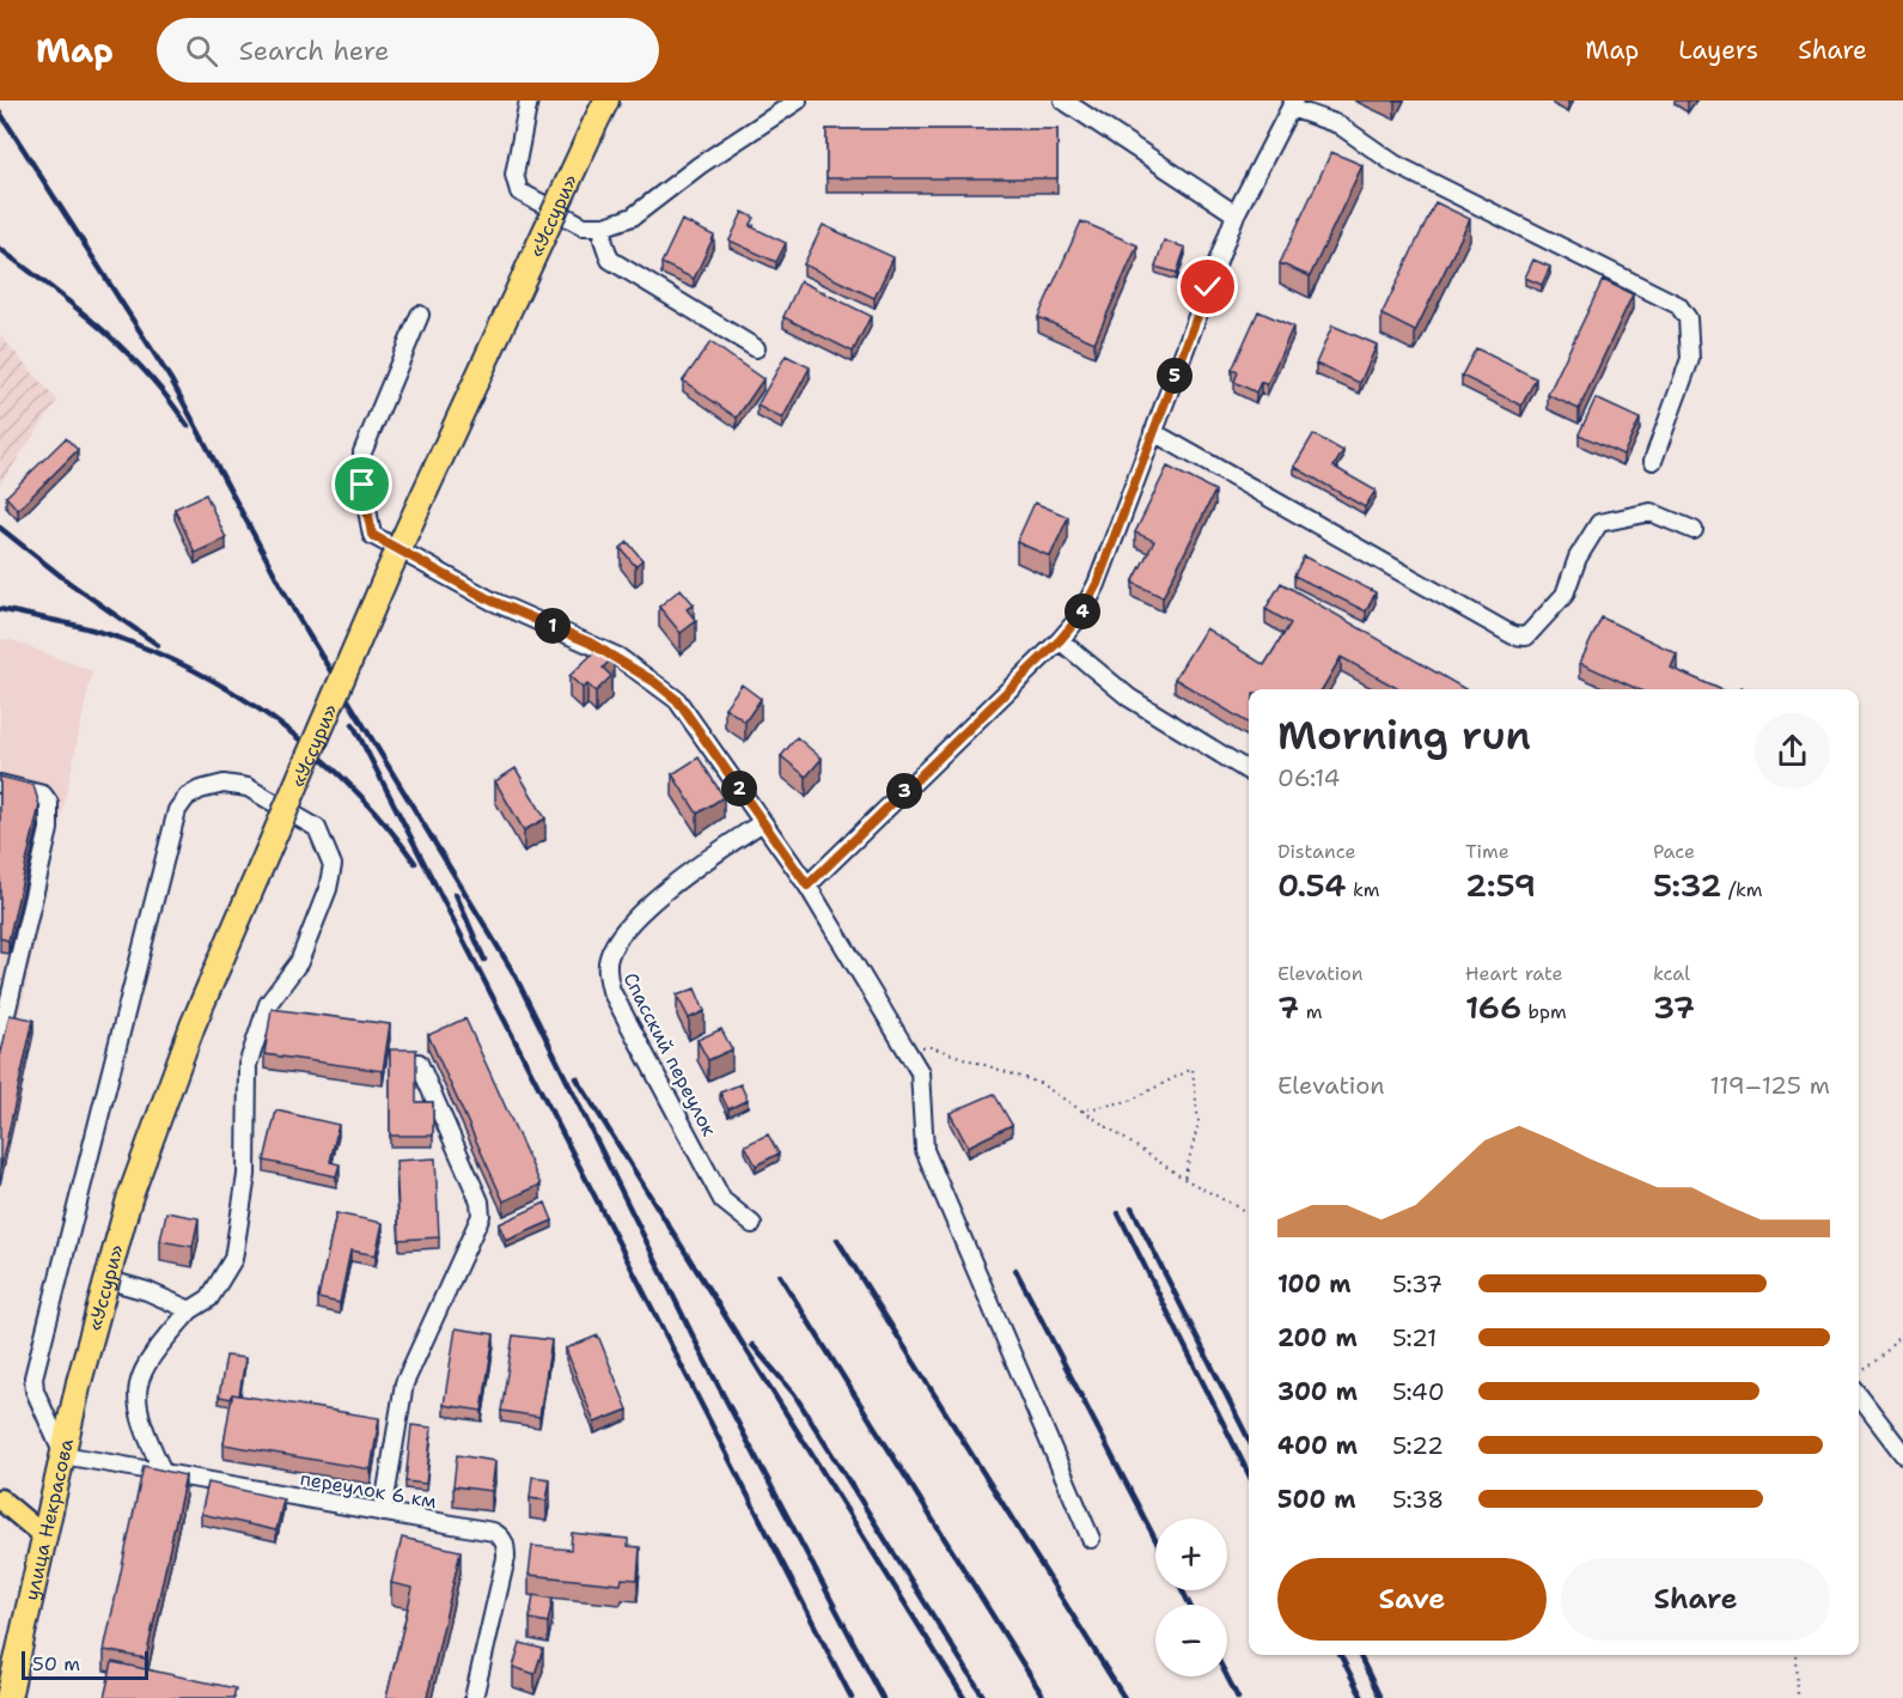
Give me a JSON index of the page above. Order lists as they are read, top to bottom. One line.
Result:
{"streets":{"highway":["«Уссури»","улица Некрасова"],"street":["Спасский переулок","переулок 6 км"]},"crossings":[["«Уссури»","улица Некрасова"],["переулок 6 км","улица Некрасова"]],"scale_bar":"50 m","page":{"header":"Map","search":"Search here","nav":["Map","Layers","Share"],"pins":["5","4","1","2","3"],"heading":["Morning run","06:14"],"stats":[["Distance","0.54 km"],["Time","2:59"],["Pace","5:32 /km"],["Elevation","7 m"],["Heart rate","166 bpm"],["kcal","37"]],"chart":["Elevation","119–125 m"],"list":[{"name":"100 m","note":"5:37"},{"name":"200 m","note":"5:21"},{"name":"300 m","note":"5:40"},{"name":"400 m","note":"5:22"},{"name":"500 m","note":"5:38"}],"map_buttons":["+","−"],"buttons":["Save","Share"],"scale":"50 m"}}
